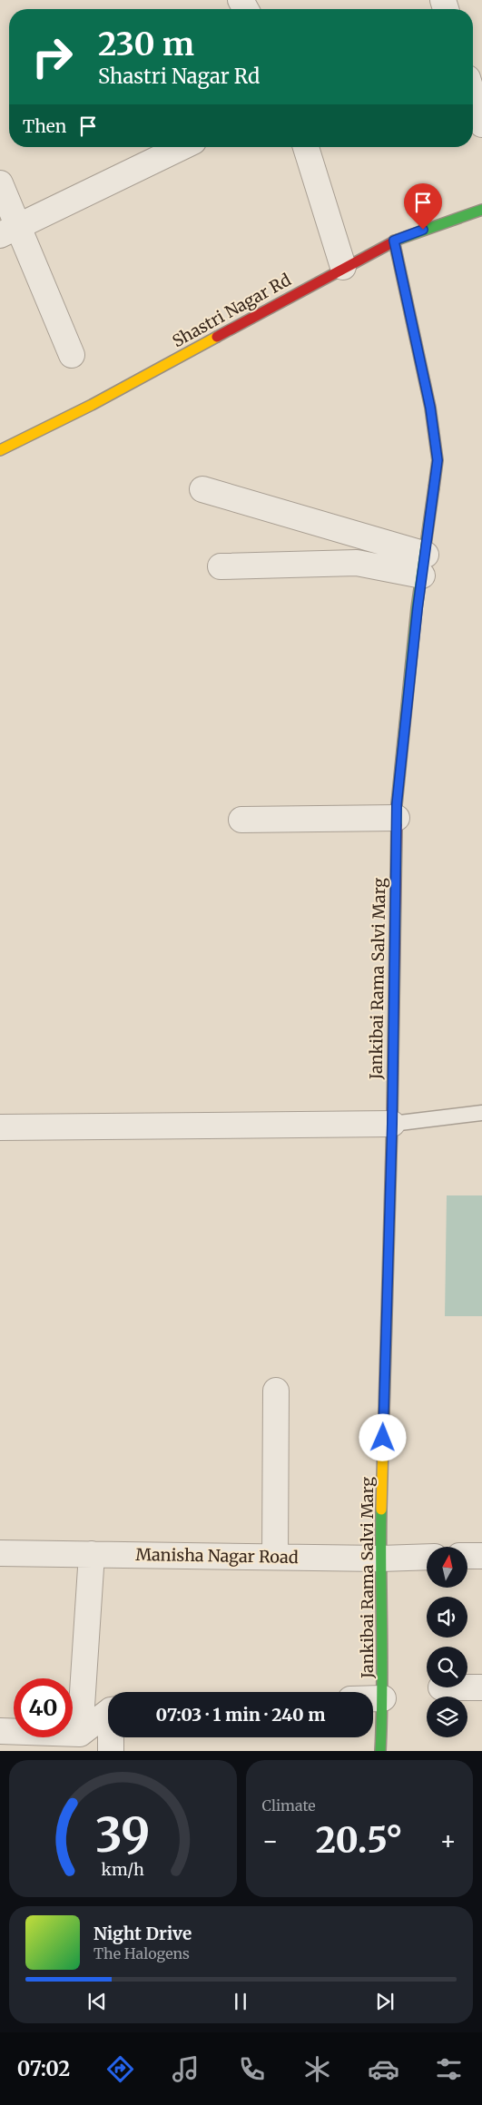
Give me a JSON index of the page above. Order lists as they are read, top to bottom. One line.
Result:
{"streets":{"street":["Shastri Nagar Rd","Jankibai Rama Salvi Marg","Manisha Nagar Road"]},"crossings":[["Shastri Nagar Rd","Jankibai Rama Salvi Marg"],["Jankibai Rama Salvi Marg","Manisha Nagar Road"]],"north":"top","page":{"turn":["230 m","Shastri Nagar Rd"],"then":"Then","limit":"40","trip":"07:03 · 1 min · 240 m","tile":"Climate","heat":["−","20.5°","+"],"song":["Night Drive","The Halogens"],"tabs":"07:02","gauge":["39","km/h"]}}
